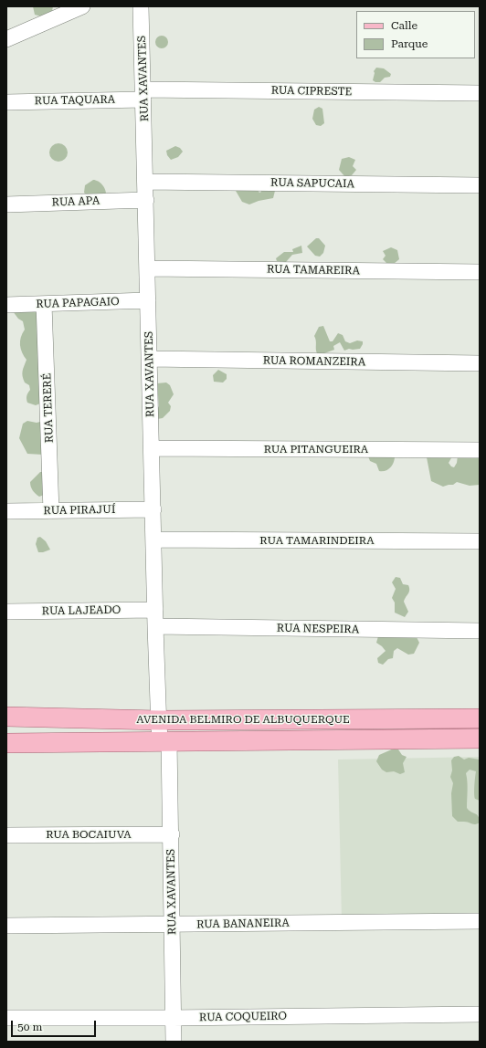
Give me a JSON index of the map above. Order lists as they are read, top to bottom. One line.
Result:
{"streets":{"main road":["AVENIDA BELMIRO DE ALBUQUERQUE"],"street":["RUA XAVANTES","RUA CIPRESTE","RUA TAQUARA","RUA SAPUCAIA","RUA APA","RUA TAMAREIRA","RUA PAPAGAIO","RUA ROMANZEIRA","RUA TERERÉ","RUA PITANGUEIRA","RUA PIRAJUÍ","RUA TAMARINDEIRA","RUA LAJEADO","RUA NESPEIRA","RUA BOCAIUVA","RUA BANANEIRA","RUA COQUEIRO"]},"crossings":[["RUA XAVANTES","RUA CIPRESTE"],["RUA XAVANTES","RUA TAQUARA"],["RUA XAVANTES","RUA SAPUCAIA"],["RUA XAVANTES","RUA APA"],["RUA XAVANTES","RUA TAMAREIRA"],["RUA XAVANTES","RUA PAPAGAIO"],["RUA XAVANTES","RUA ROMANZEIRA"],["RUA XAVANTES","RUA PITANGUEIRA"],["RUA XAVANTES","RUA PIRAJUÍ"],["RUA XAVANTES","RUA TAMARINDEIRA"],["RUA XAVANTES","RUA LAJEADO"],["RUA XAVANTES","RUA NESPEIRA"],["RUA XAVANTES","AVENIDA BELMIRO DE ALBUQUERQUE"],["RUA XAVANTES","RUA BOCAIUVA"],["RUA XAVANTES","RUA BANANEIRA"],["RUA XAVANTES","RUA COQUEIRO"],["RUA CIPRESTE","RUA TAQUARA"],["RUA PAPAGAIO","RUA TERERÉ"],["RUA TERERÉ","RUA PIRAJUÍ"]],"legend":["Calle","Parque"],"scale_bar":"50 m"}
